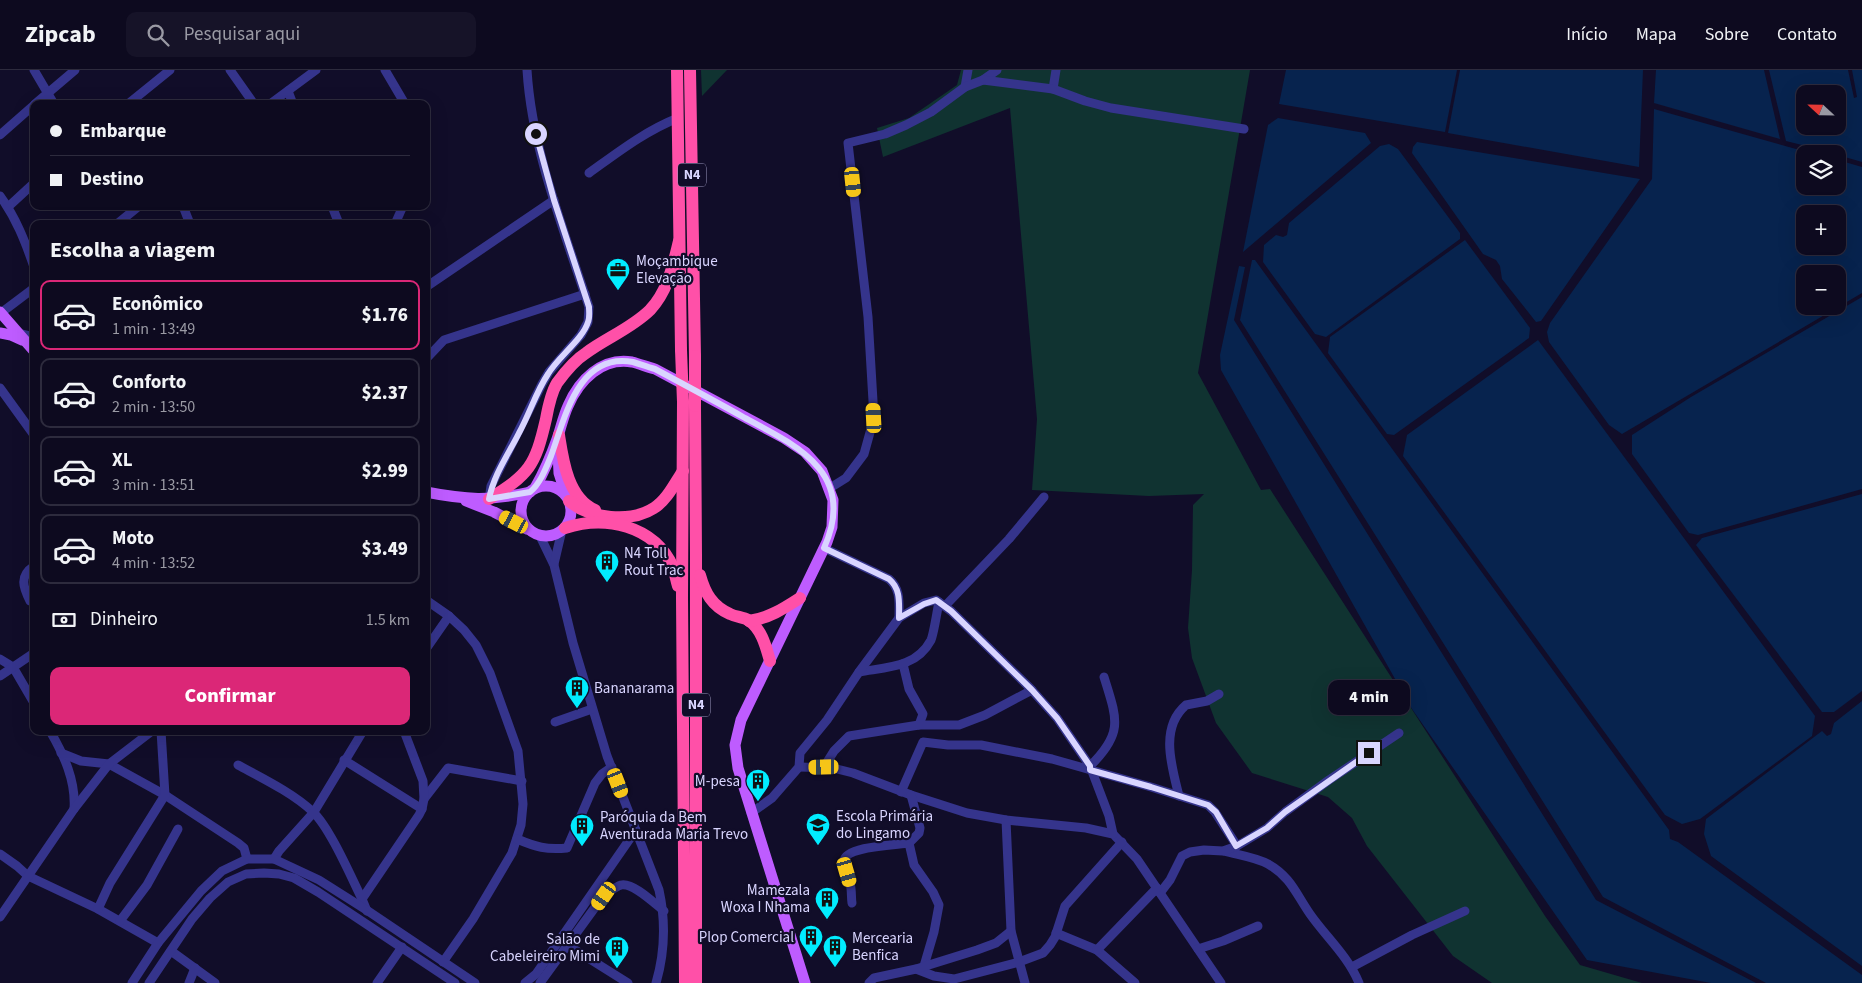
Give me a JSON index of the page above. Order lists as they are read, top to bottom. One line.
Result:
{"streets":{"highway":["N4"]},"places":{"office":["Moçambique Elevação"],"building":["N4 Toll Rout Trac","Bananarama","M-pesa","Paróquia da Bem Aventurada Maria Trevo","Mamezala Woxa I Nhama","Plop Comercial","Mercearia Benfica","Salão de Cabeleireiro Mimi"],"school or university":["Escola Primária do Lingamo"]},"north":"left","page":{"header":"Zipcab","search":"Pesquisar aqui","nav":["Início","Mapa","Sobre","Contato"],"map_buttons":["+","−"],"banner":["Embarque","Destino"],"heading":"Escolha a viagem","list":[{"name":"Econômico","note":"1 min · 13:49","value":"$1.76"},{"name":"Conforto","note":"2 min · 13:50","value":"$2.37"},{"name":"XL","note":"3 min · 13:51","value":"$2.99"},{"name":"Moto","note":"4 min · 13:52","value":"$3.49"}],"pay":["Dinheiro","1.5 km"],"buttons":"Confirmar","bubble":"4 min"}}
